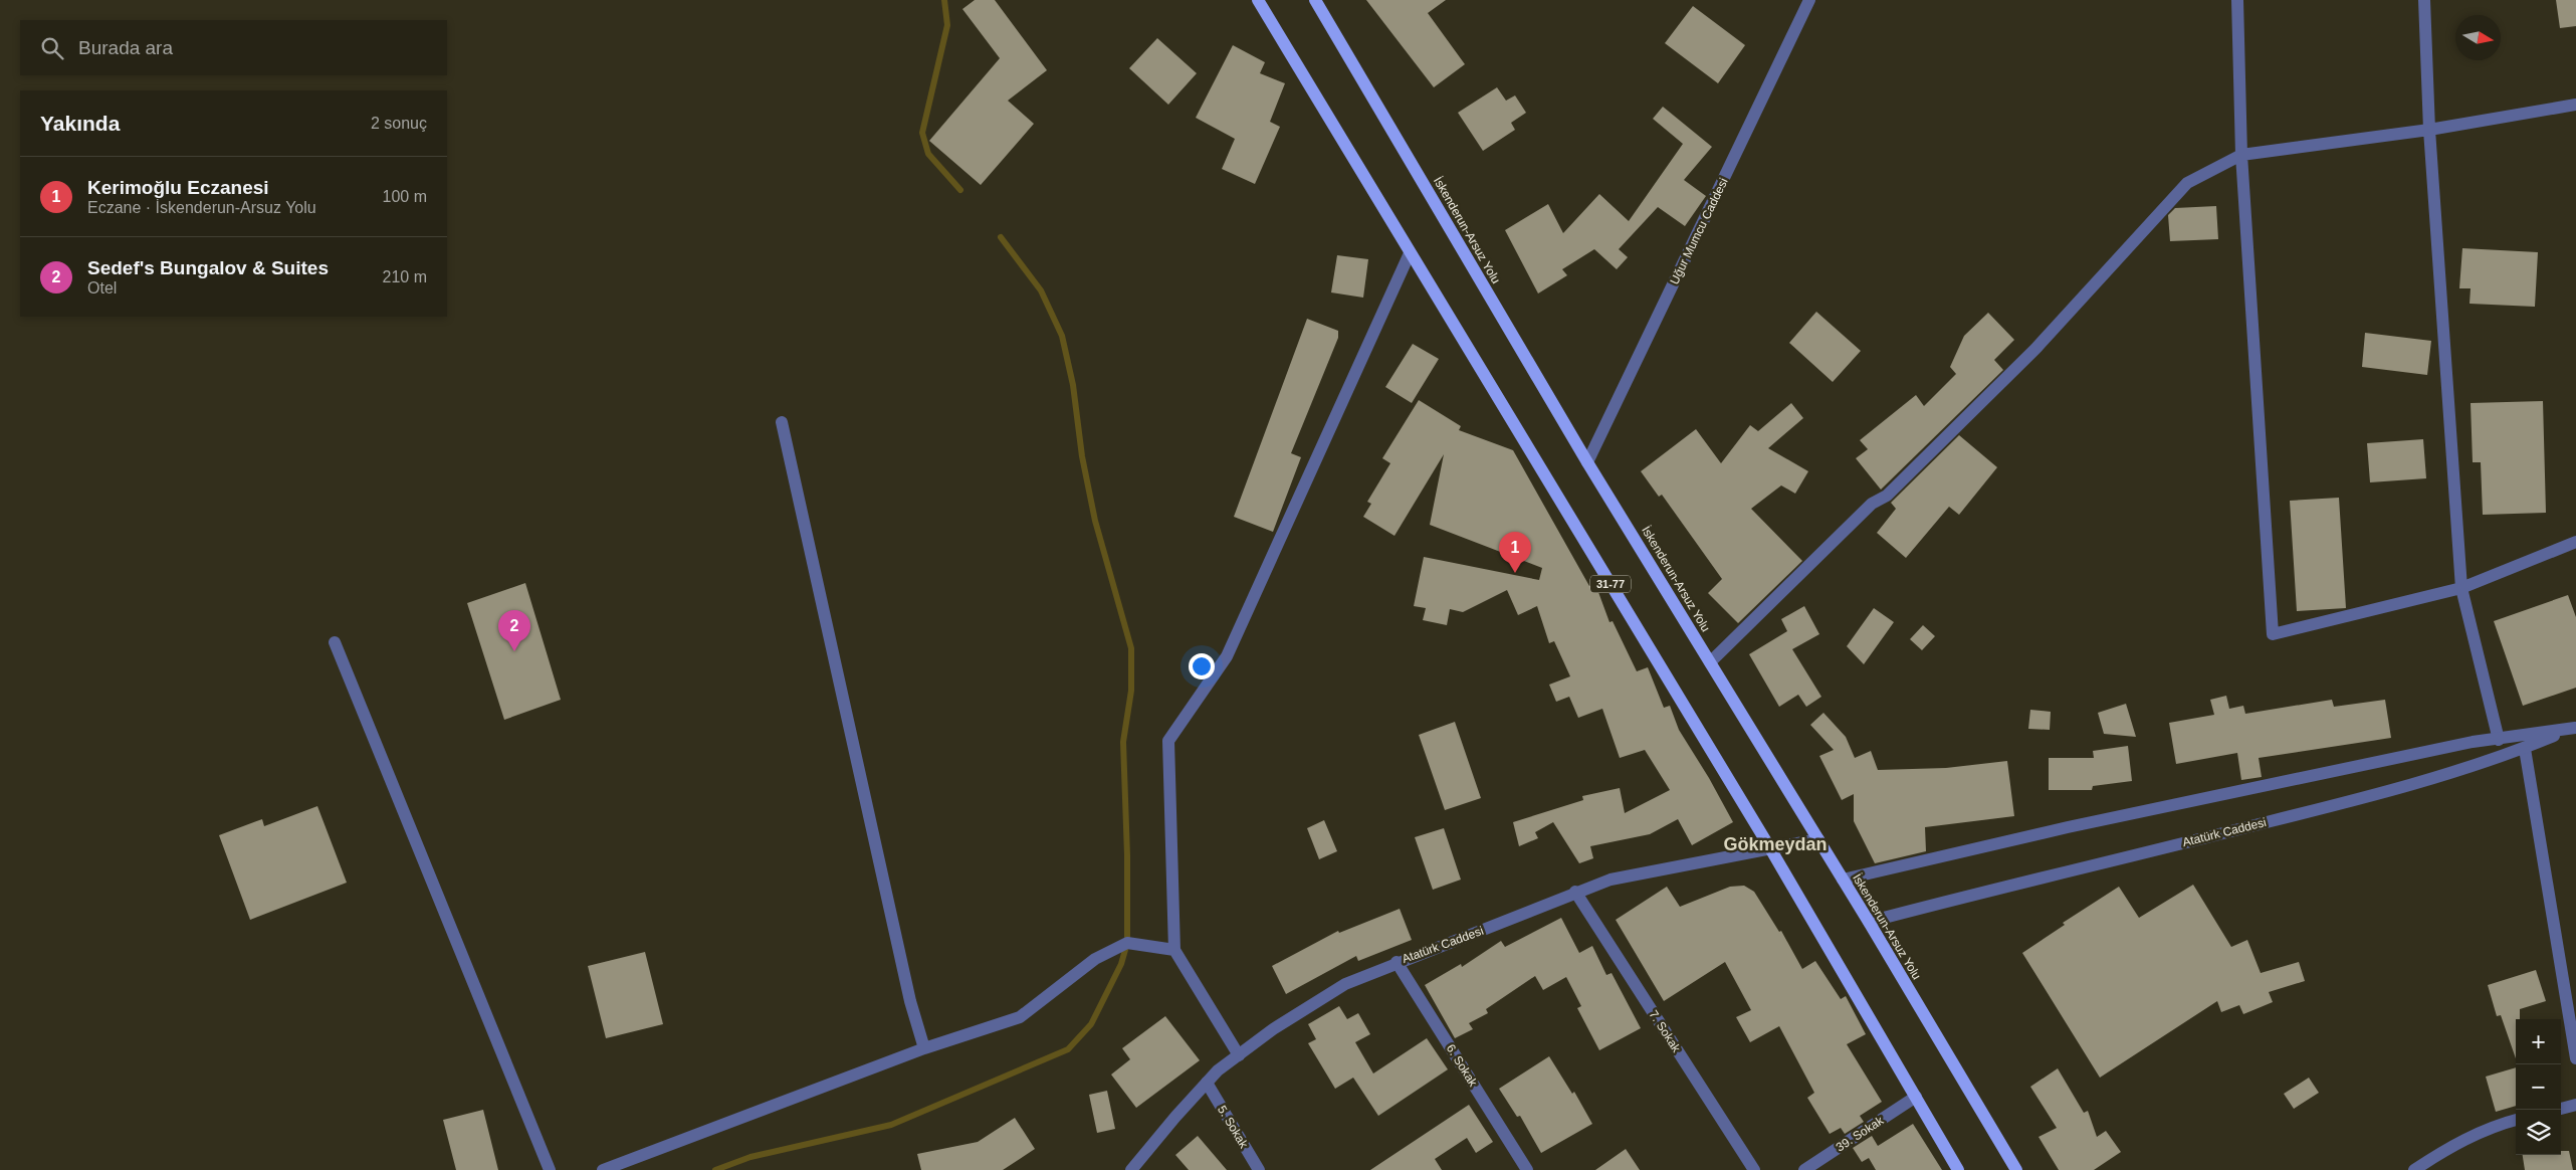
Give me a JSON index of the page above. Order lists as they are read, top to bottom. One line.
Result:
{"streets":{"main road":["İskenderun-Arsuz Yolu","31-77"],"street":["Uğur Mumcu Caddesi","Atatürk Caddesi","7. Sokak","6. Sokak","5. Sokak","39. Sokak"]},"crossings":[["İskenderun-Arsuz Yolu","Uğur Mumcu Caddesi"],["İskenderun-Arsuz Yolu","Atatürk Caddesi"],["31-77","Atatürk Caddesi"],["31-77","39. Sokak"],["Atatürk Caddesi","7. Sokak"],["Atatürk Caddesi","6. Sokak"],["Atatürk Caddesi","5. Sokak"]],"districts":["Gökmeydan"],"north":"right","page":{"search":"Burada ara","heading":["Yakında","2 sonuç"],"list":[{"mark":"1","name":"Kerimoğlu Eczanesi","note":"Eczane · İskenderun-Arsuz Yolu","value":"100 m"},{"mark":"2","name":"Sedef's Bungalov & Suites","note":"Otel","value":"210 m"}],"pins":["1","2"],"map_buttons":["+","−"]}}
